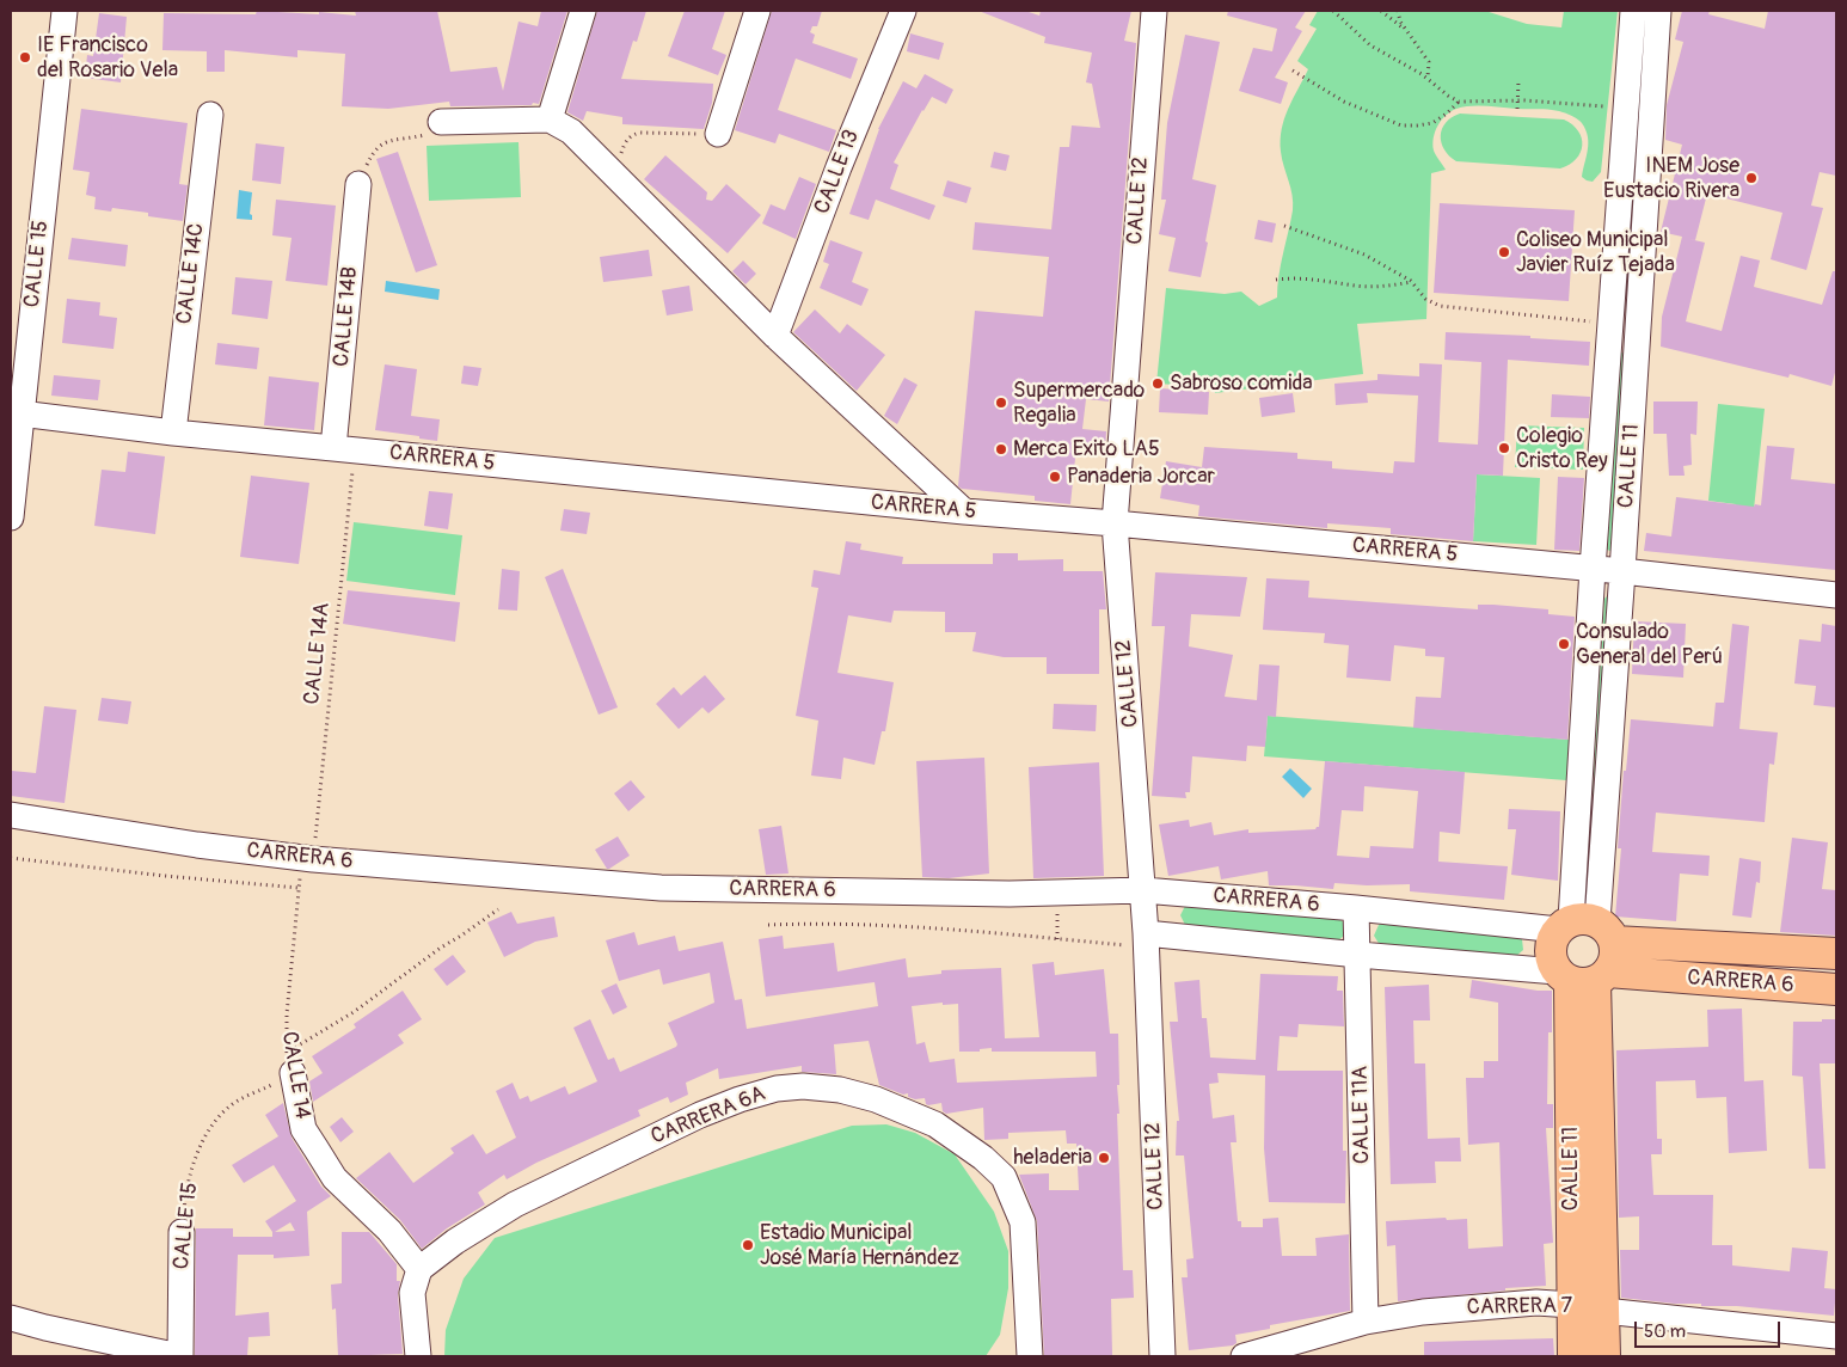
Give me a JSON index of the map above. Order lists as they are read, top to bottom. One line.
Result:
{"streets":{"main road":["CALLE 11","CARRERA 6"],"street":["CALLE 13","CALLE 12","CALLE 15","CALLE 14C","CALLE 14B","CARRERA 5","CALLE 14","CALLE 11A","CARRERA 6A","CARRERA 7"],"path":["CALLE 14A"]},"crossings":[["CALLE 12","CARRERA 5"],["CALLE 12","CARRERA 6"],["CALLE 15","CARRERA 5"],["CALLE 15","CALLE 14"],["CALLE 14C","CARRERA 5"],["CALLE 14B","CARRERA 5"],["CALLE 14B","CALLE 14A"],["CARRERA 5","CALLE 11"],["CARRERA 5","CALLE 14A"],["CALLE 11","CARRERA 6"],["CALLE 11","CARRERA 7"],["CALLE 14A","CARRERA 6"],["CALLE 14A","CALLE 14"],["CARRERA 6","CALLE 14"],["CARRERA 6","CALLE 11A"],["CALLE 14","CARRERA 6A"],["CALLE 11A","CARRERA 7"]],"places":["IE Francisco del Rosario Vela","INEM Jose Eustacio Rivera","Coliseo Municipal Javier Ruíz Tejada","Sabroso comida","Supermercado Regalia","Colegio Cristo Rey","Merca Exito LA5","Panaderia Jorcar","Consulado General del Perú","heladeria","Estadio Municipal José María Hernández"],"scale_bar":"50 m"}
